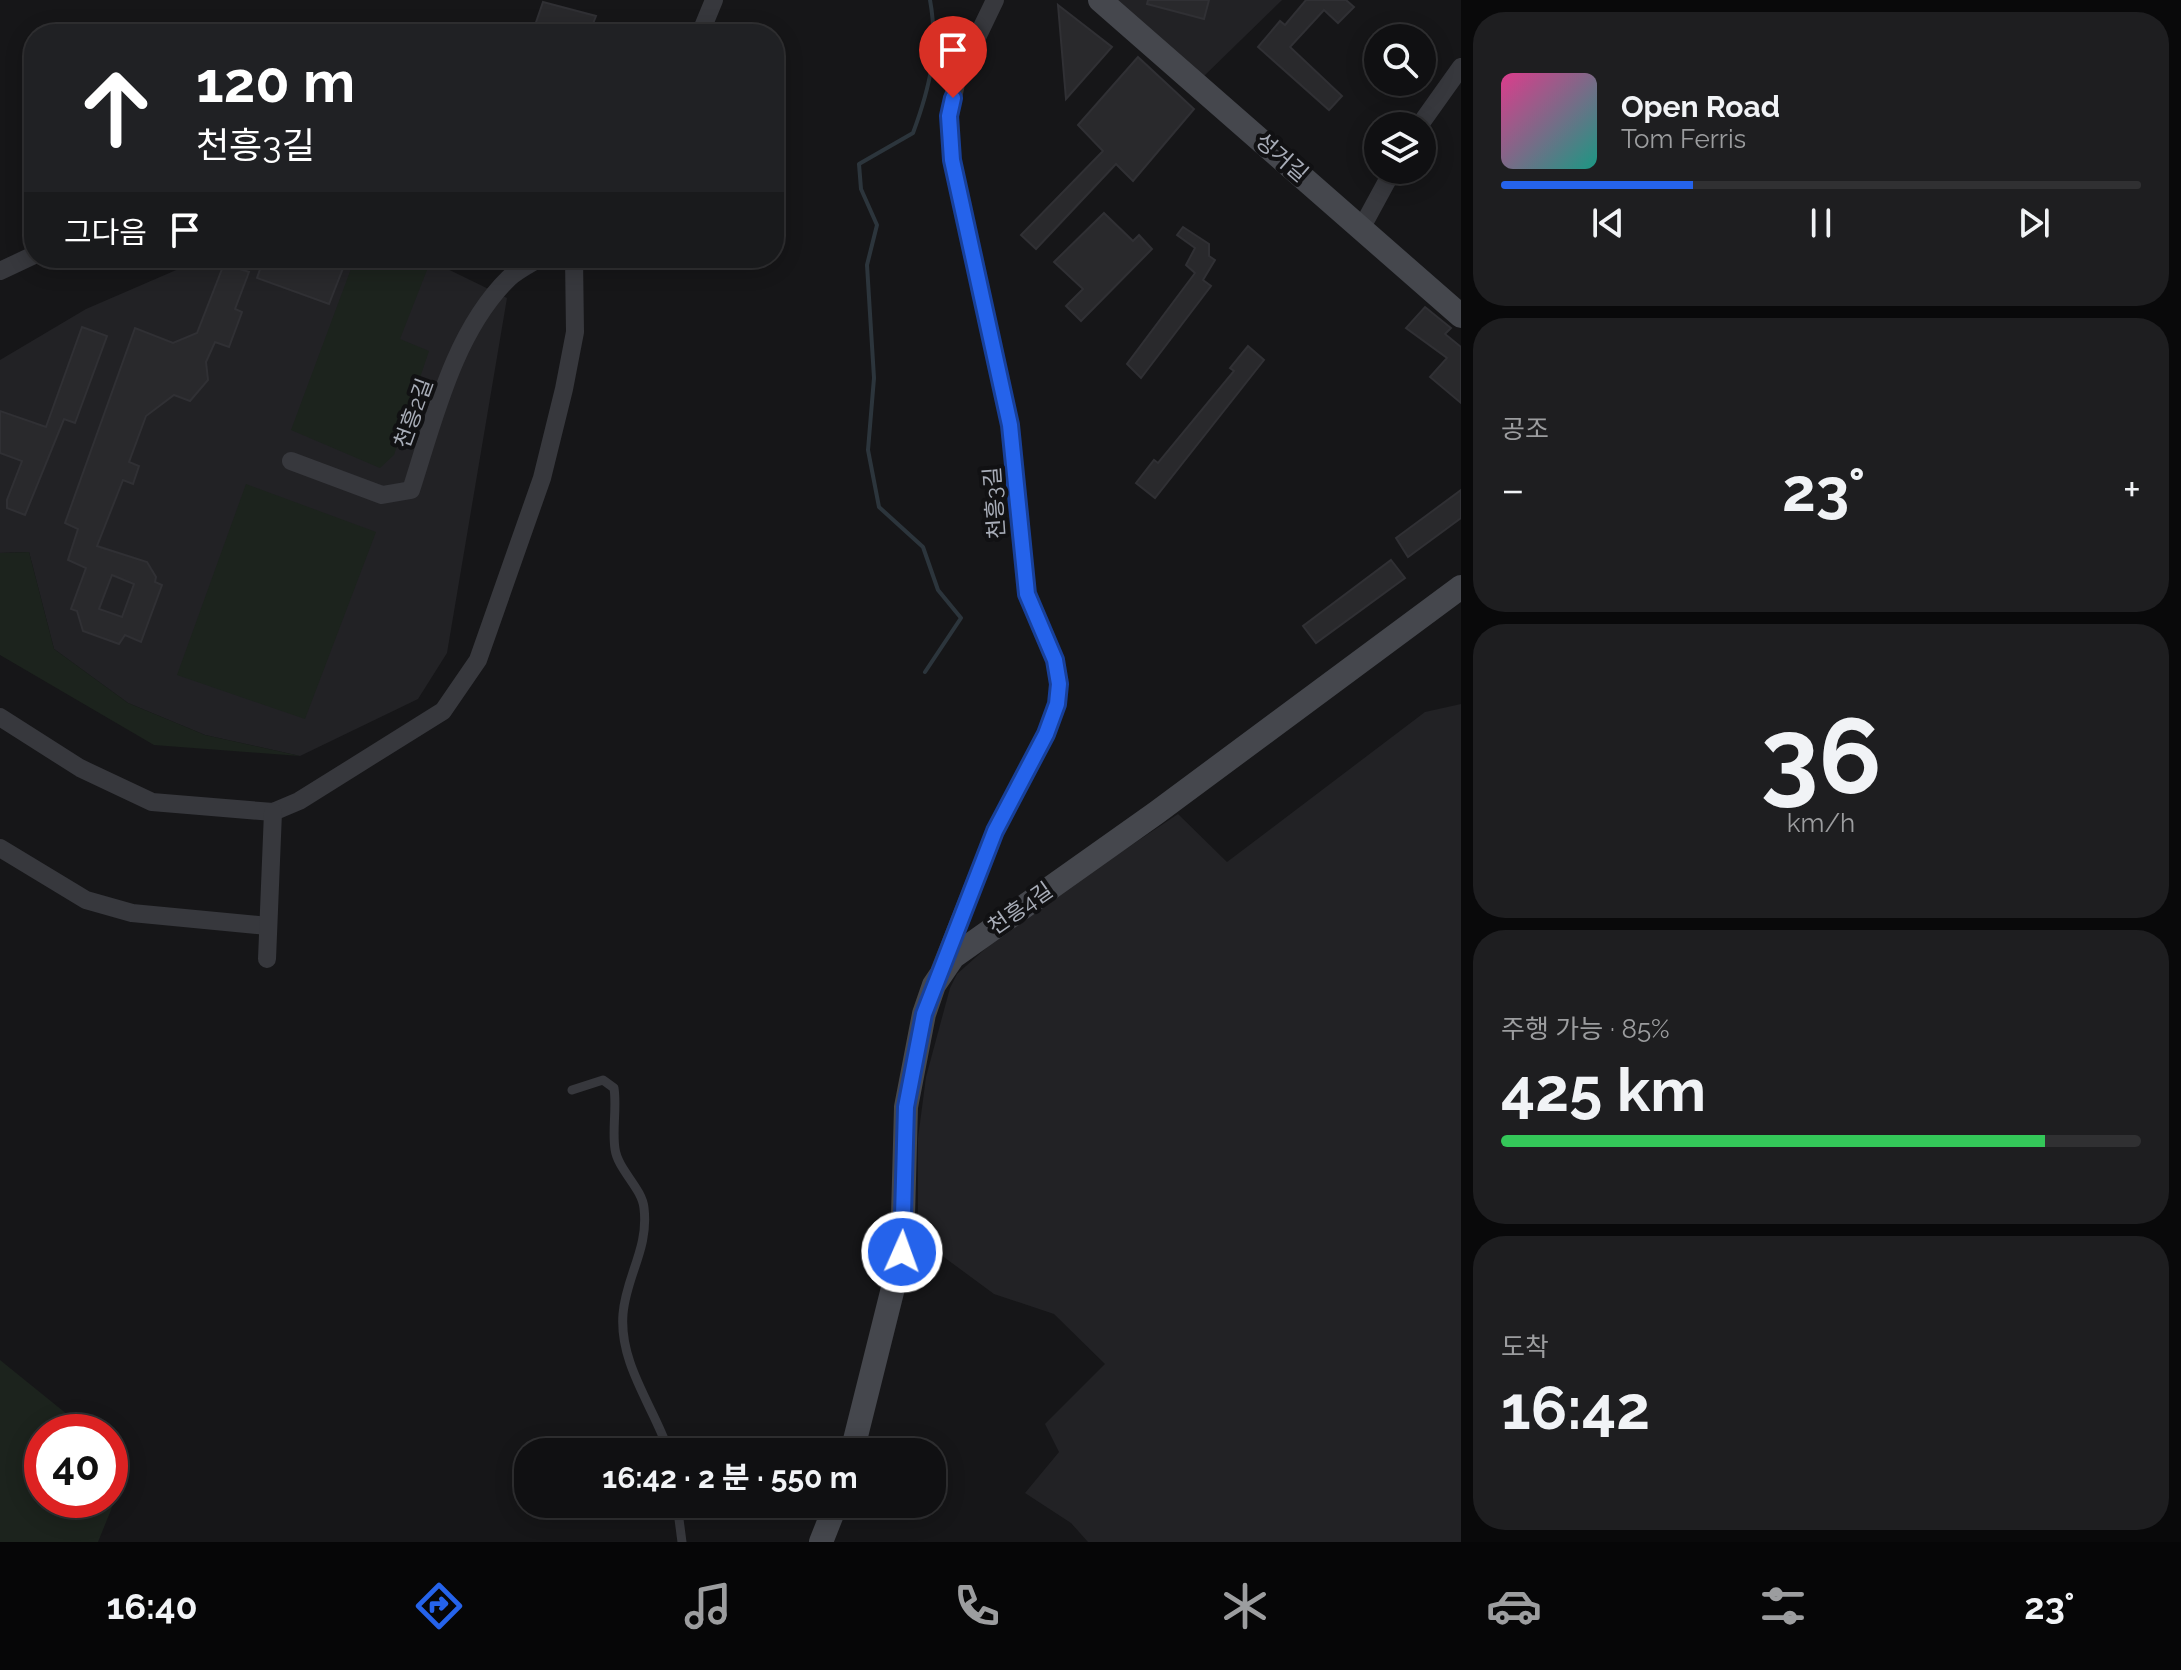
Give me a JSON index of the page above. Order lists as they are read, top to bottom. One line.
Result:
{"streets":{"street":["성거길","천흥2길","천흥3길","천흥4길"]},"crossings":[["천흥3길","천흥4길"]],"page":{"turn":["120 m","천흥3길"],"song":["Open Road","Tom Ferris"],"then":"그다음","tile":["공조",["36","km/h"],["주행 가능 · 85%","425 km"],["도착","16:42"]],"heat":["−","23°","+"],"limit":"40","trip":"16:42 · 2 분 · 550 m","tabs":["16:40","23°"]}}
